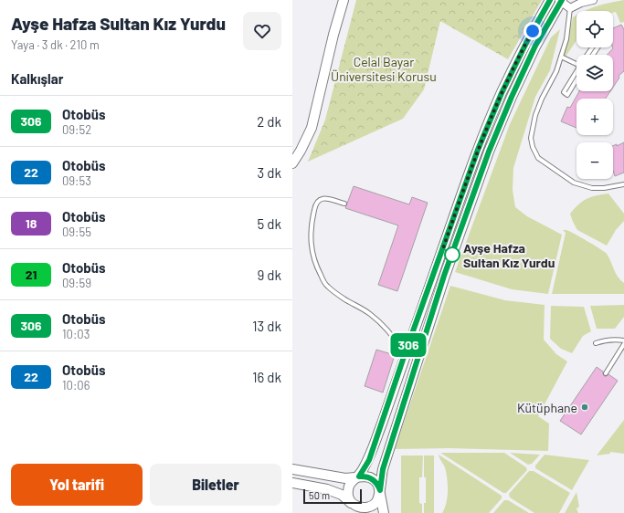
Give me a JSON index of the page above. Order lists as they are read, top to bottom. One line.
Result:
{"parks":["Celal Bayar Üniversitesi Korusu"],"places":["Ayşe Hafza Sultan Kız Yurdu","Kütüphane"],"lines":["bus line 306"],"scale_bar":"50 m","page":{"heading":[["Ayşe Hafza Sultan Kız Yurdu","Yaya · 3 dk · 210 m"],"Kalkışlar"],"on_map":"306","map_buttons":["+","−"],"list":[{"mark":"306","name":"Otobüs","note":"09:52","value":"2 dk"},{"mark":"22","name":"Otobüs","note":"09:53","value":"3 dk"},{"mark":"18","name":"Otobüs","note":"09:55","value":"5 dk"},{"mark":"21","name":"Otobüs","note":"09:59","value":"9 dk"},{"mark":"306","name":"Otobüs","note":"10:03","value":"13 dk"},{"mark":"22","name":"Otobüs","note":"10:06","value":"16 dk"}],"buttons":["Yol tarifi","Biletler"],"scale":"50 m"}}
